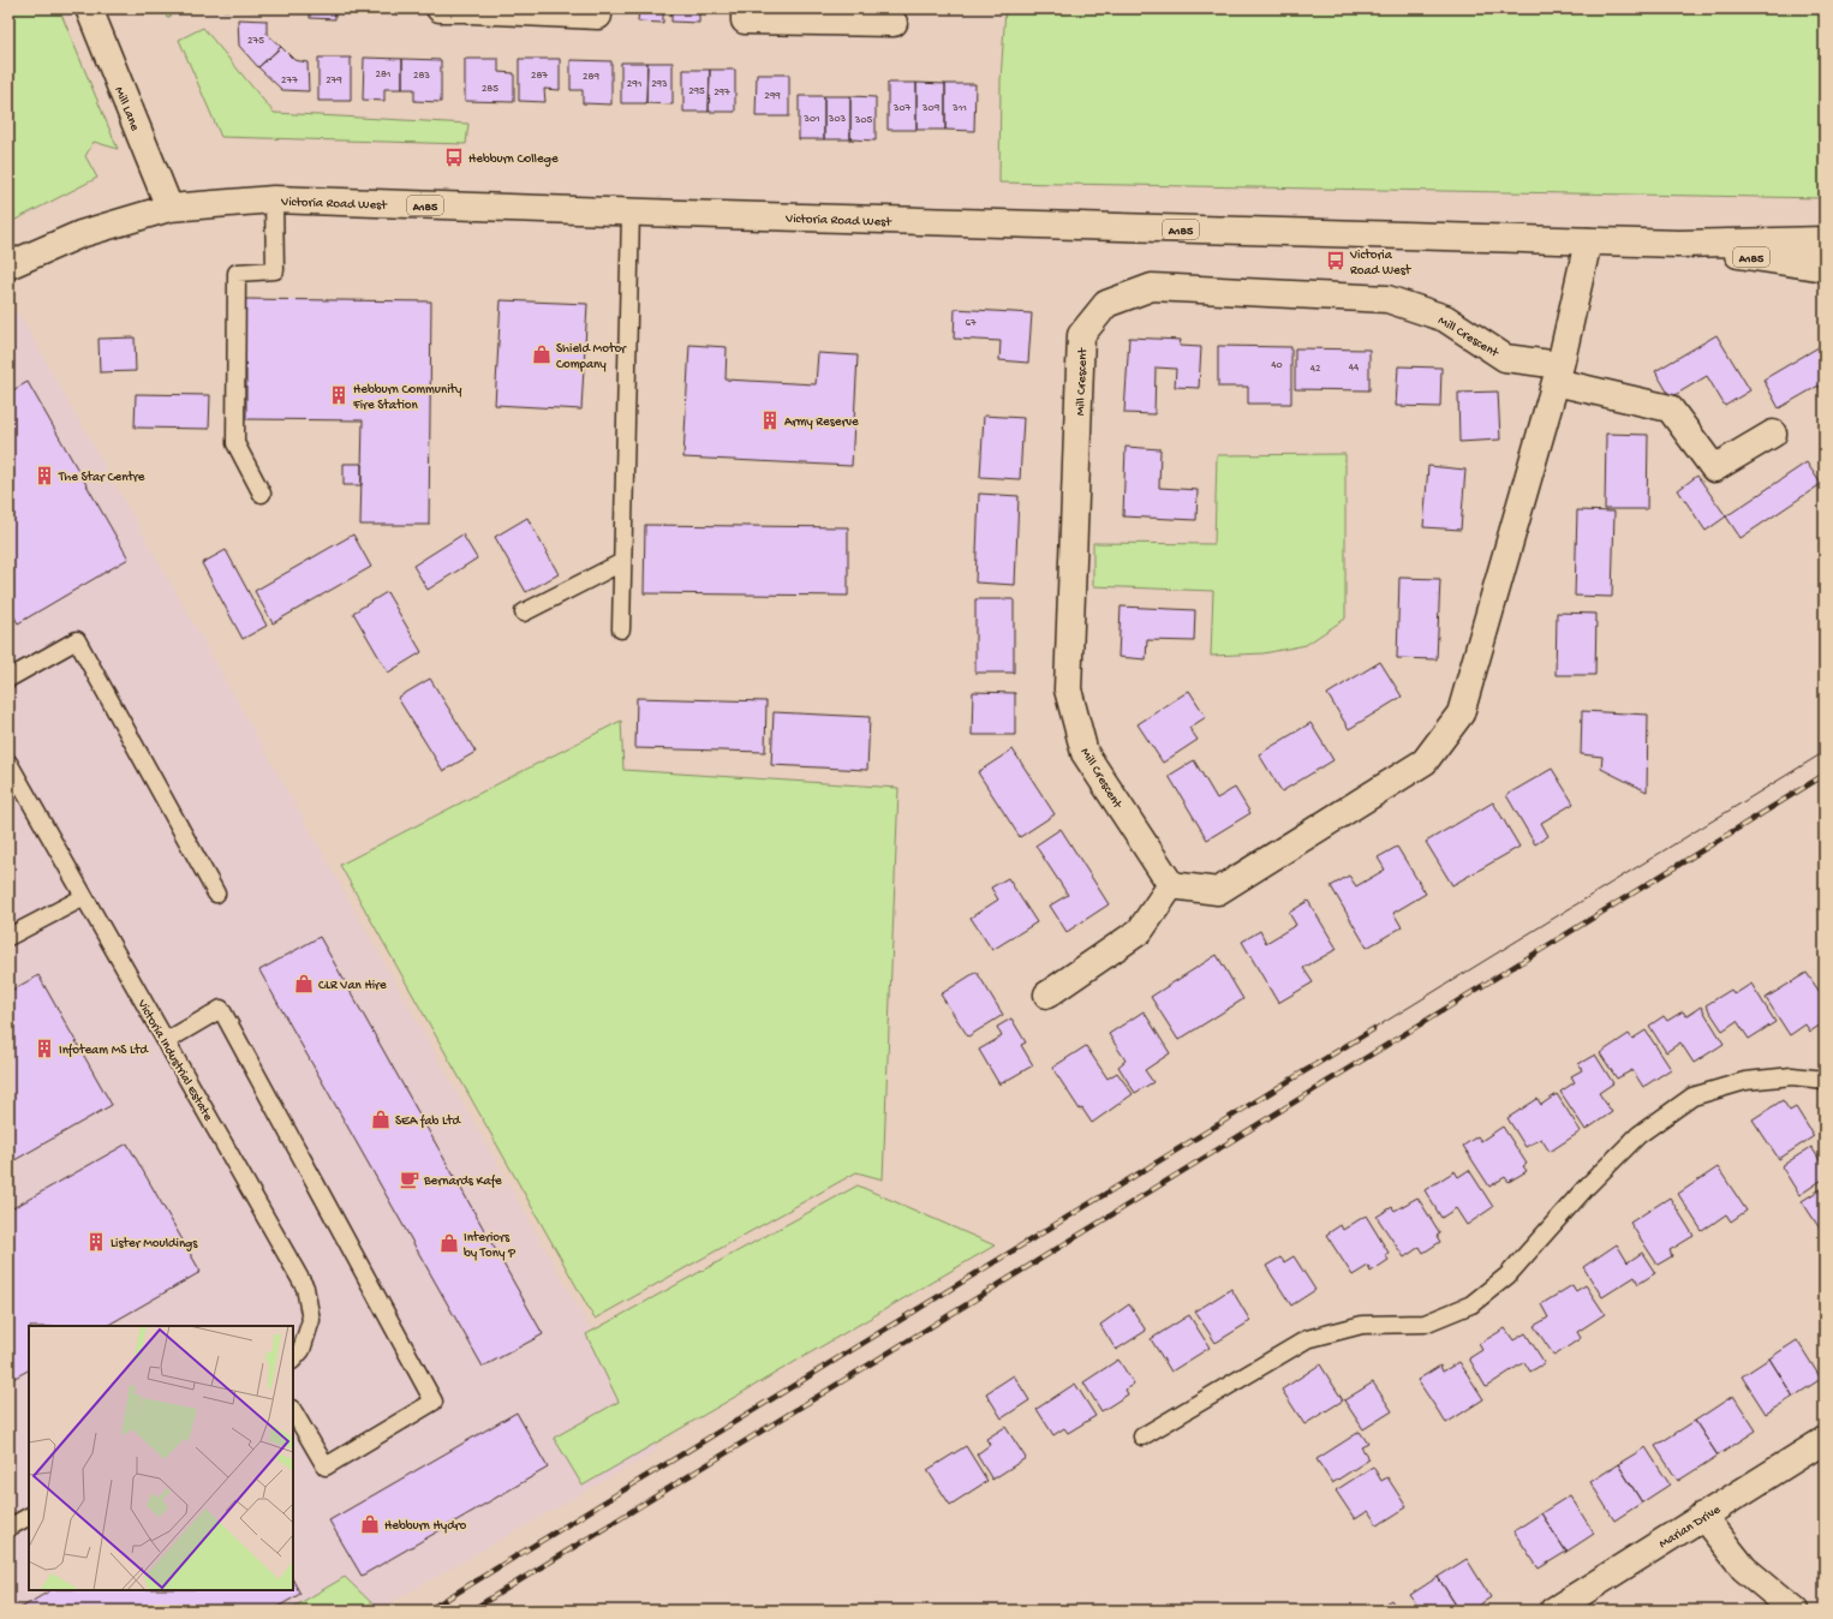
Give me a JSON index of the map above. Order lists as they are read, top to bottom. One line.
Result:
{"streets":{"street":["Mill Lane","Victoria Road West","A185","Mill Crescent","Marian Drive"],"lane":["Victoria Industrial Estate"]},"crossings":[["Mill Lane","Victoria Road West"],["Victoria Road West","A185"]],"places":{"bus stop":["Hebburn College","Victoria Road West"],"shop":["Shield Motor Company","CLR Van Hire","SEA fab Ltd","Interiors by Tony P","Hebburn Hydro"],"building":["Hebburn Community Fire Station","Army Reserve","The Star Centre","Infoteam MS Ltd","Lister Mouldings"],"cafe":["Bernards Kafe"]},"house_numbers":["275","281","283","287","289","277","279","291","293","285","295","297","299","307","309","311","301","303","305","67","40","44","42"]}
